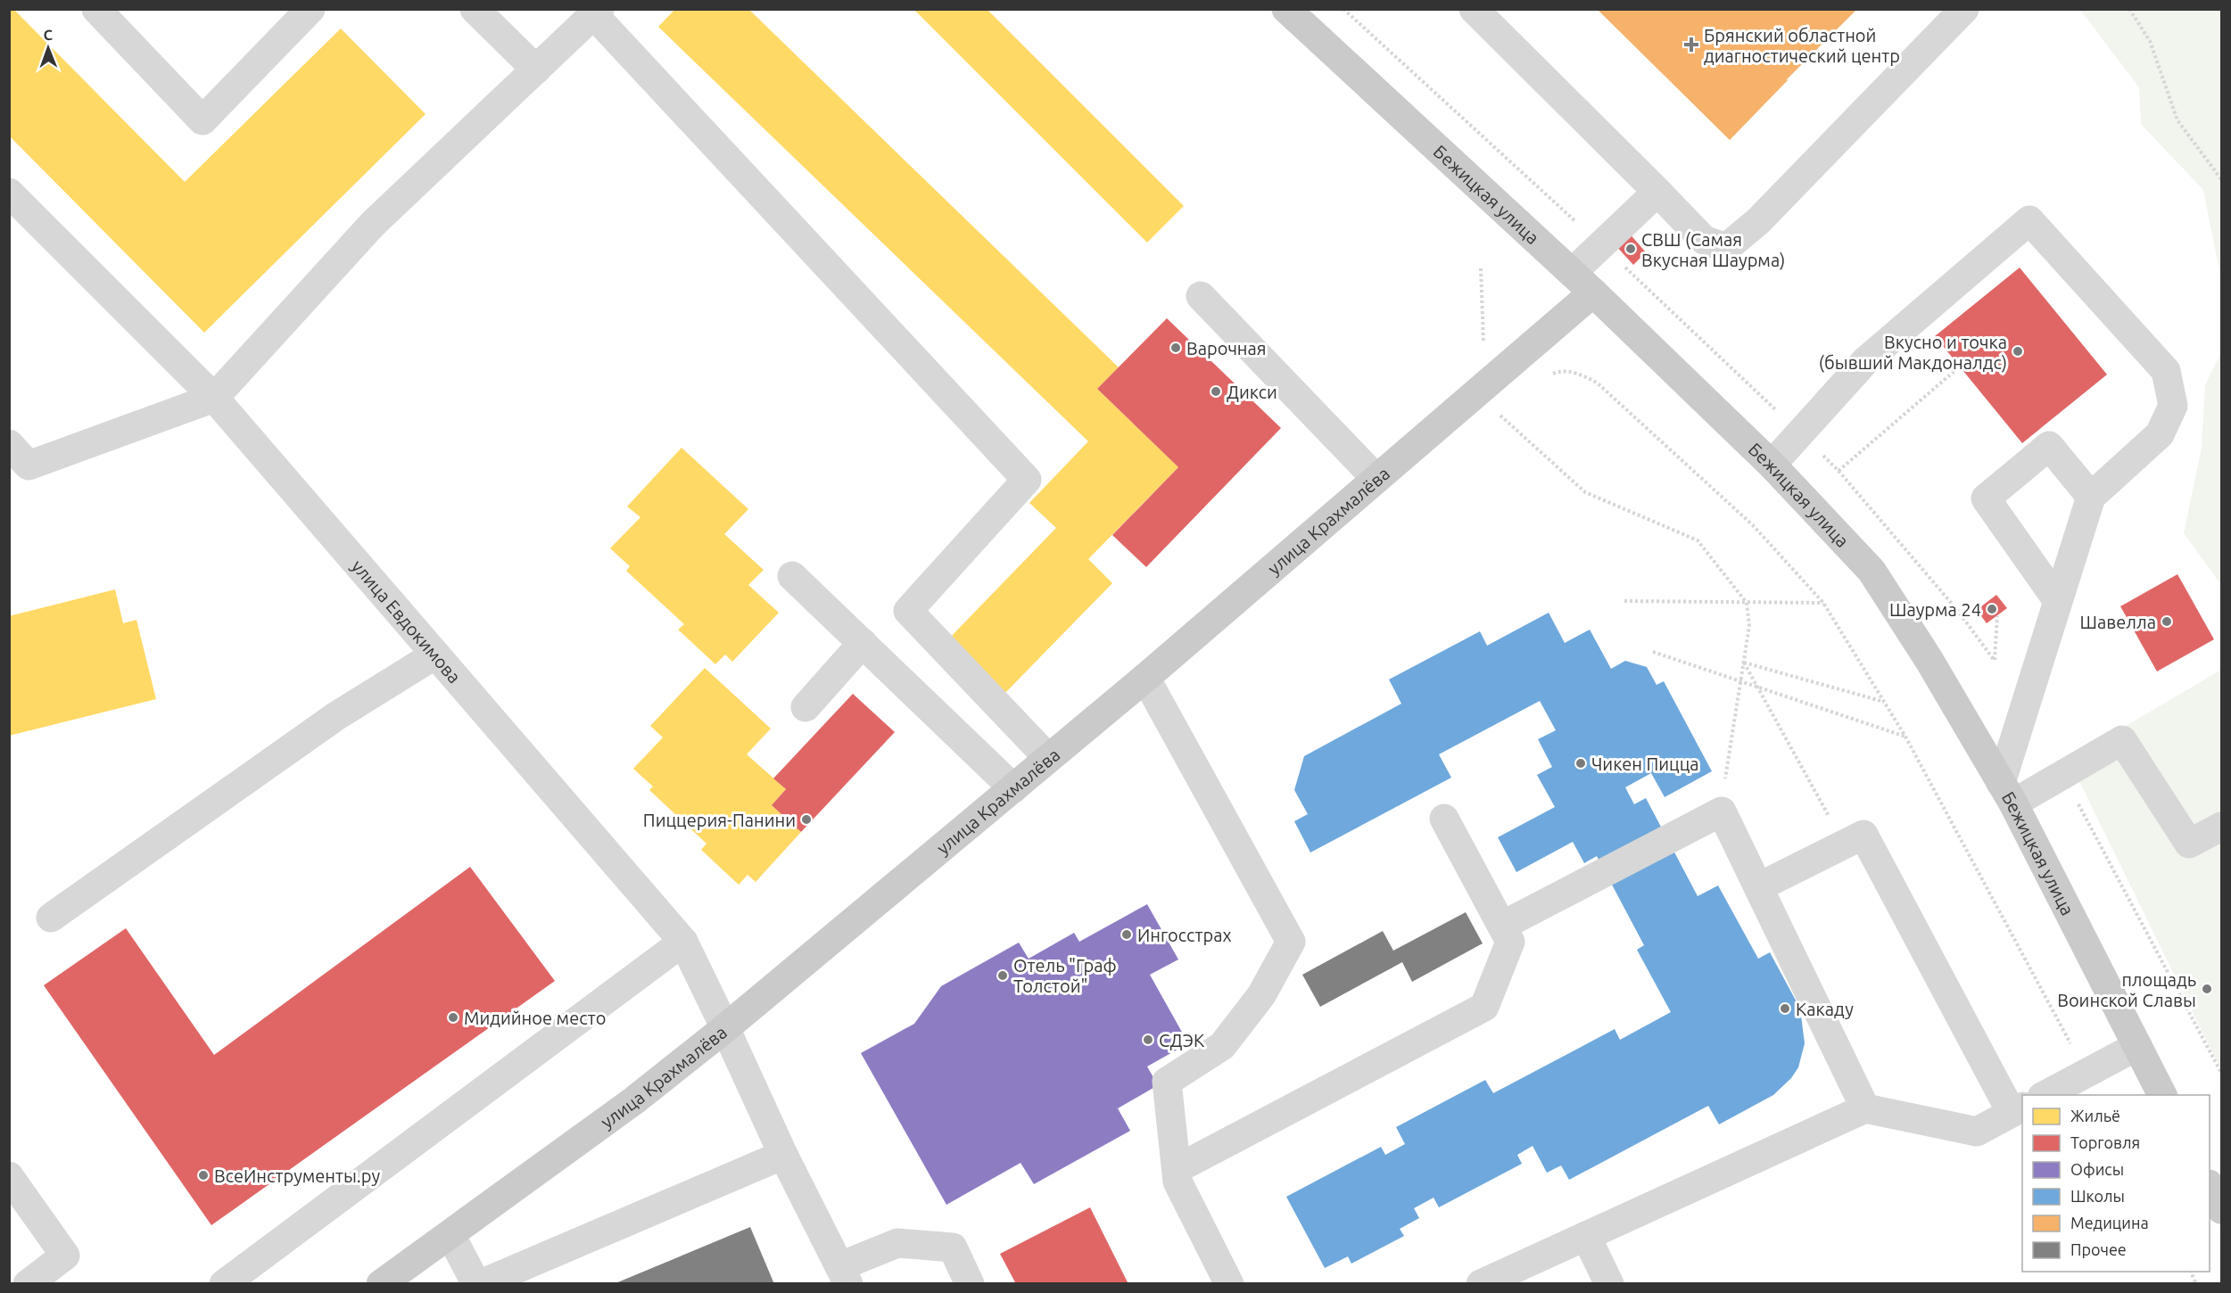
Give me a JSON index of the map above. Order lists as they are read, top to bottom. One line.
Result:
{"streets":{"main road":["Бежицкая улица","улица Крахмалёва"],"street":["улица Евдокимова"]},"crossings":[["Бежицкая улица","улица Крахмалёва"],["улица Крахмалёва","улица Евдокимова"]],"places":{"health":["Брянский областной диагностический центр"],"other":["СВШ (Самая Вкусная Шаурма)","Варочная","Вкусно и точка (бывший Макдоналдс)","Дикси","Шаурма 24","Шавелла","Чикен Пицца","Пиццерия-Панини","Ингосстрах","Отель \"Граф Толстой\"","площадь Воинской Славы","Какаду","Мидийное место","СДЭК","ВсеИнструменты.ру"]},"legend":["Жильё","Торговля","Офисы","Школы","Медицина","Прочее"],"north":"top"}
